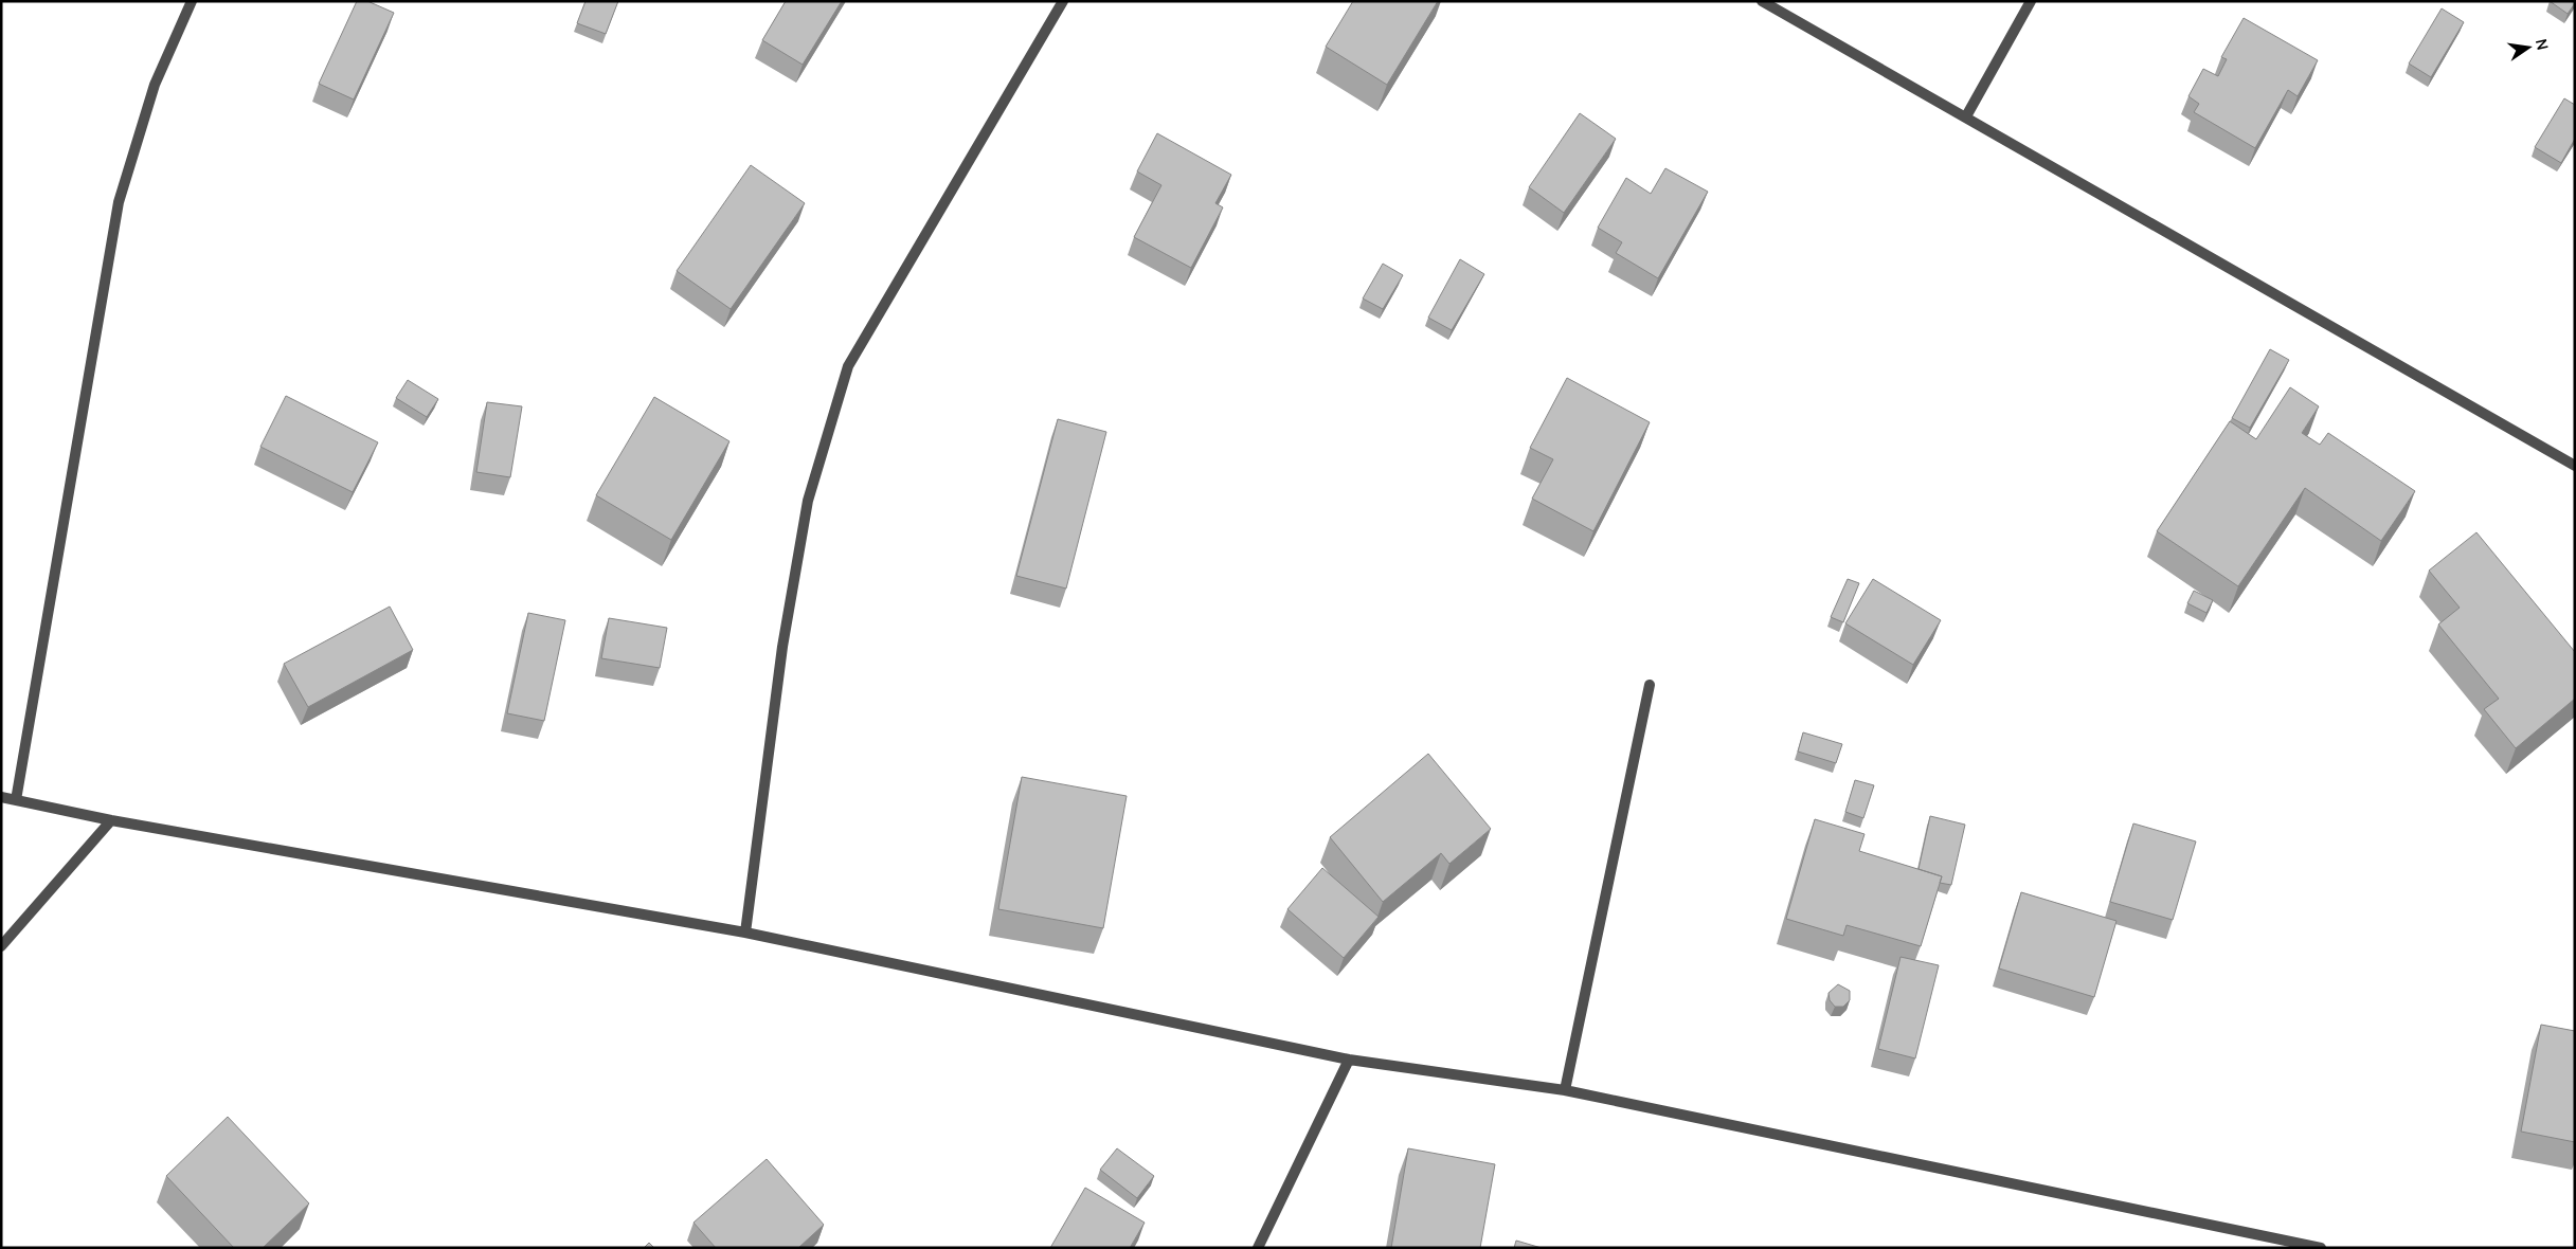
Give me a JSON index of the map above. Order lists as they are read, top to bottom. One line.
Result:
{"north":"right"}
